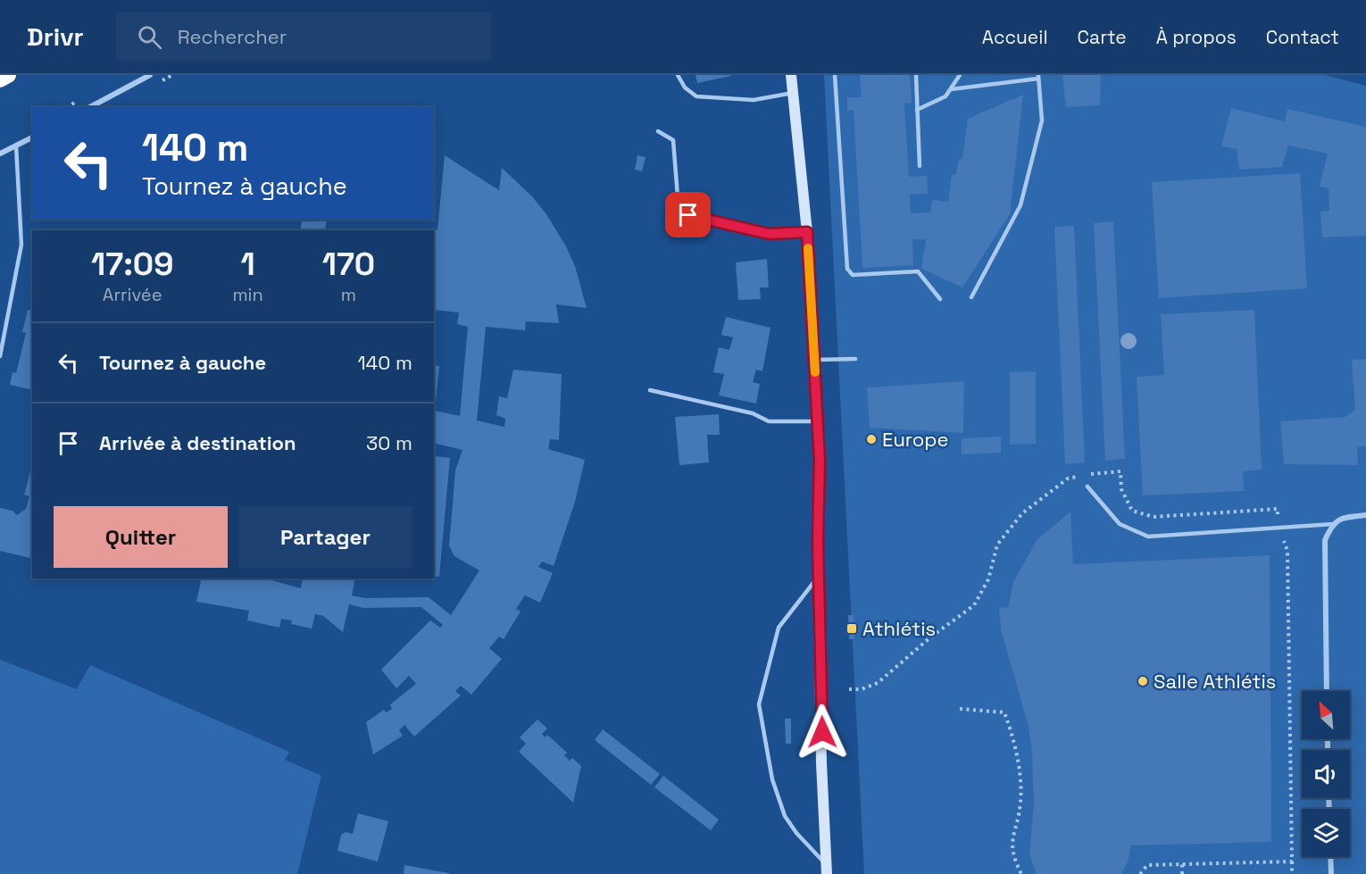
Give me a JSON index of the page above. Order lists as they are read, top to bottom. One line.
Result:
{"places":{"other":["Europe","Salle Athlétis"],"transit":["Athlétis"]},"north":"top left","page":{"header":"Drivr","search":"Rechercher","nav":["Accueil","Carte","À propos","Contact"],"turn":["140 m","Tournez à gauche"],"eta":["17:09","Arrivée","1","min","170","m"],"list":[{"name":"Tournez à gauche","value":"140 m"},{"name":"Arrivée à destination","value":"30 m"}],"buttons":["Quitter","Partager"]}}
